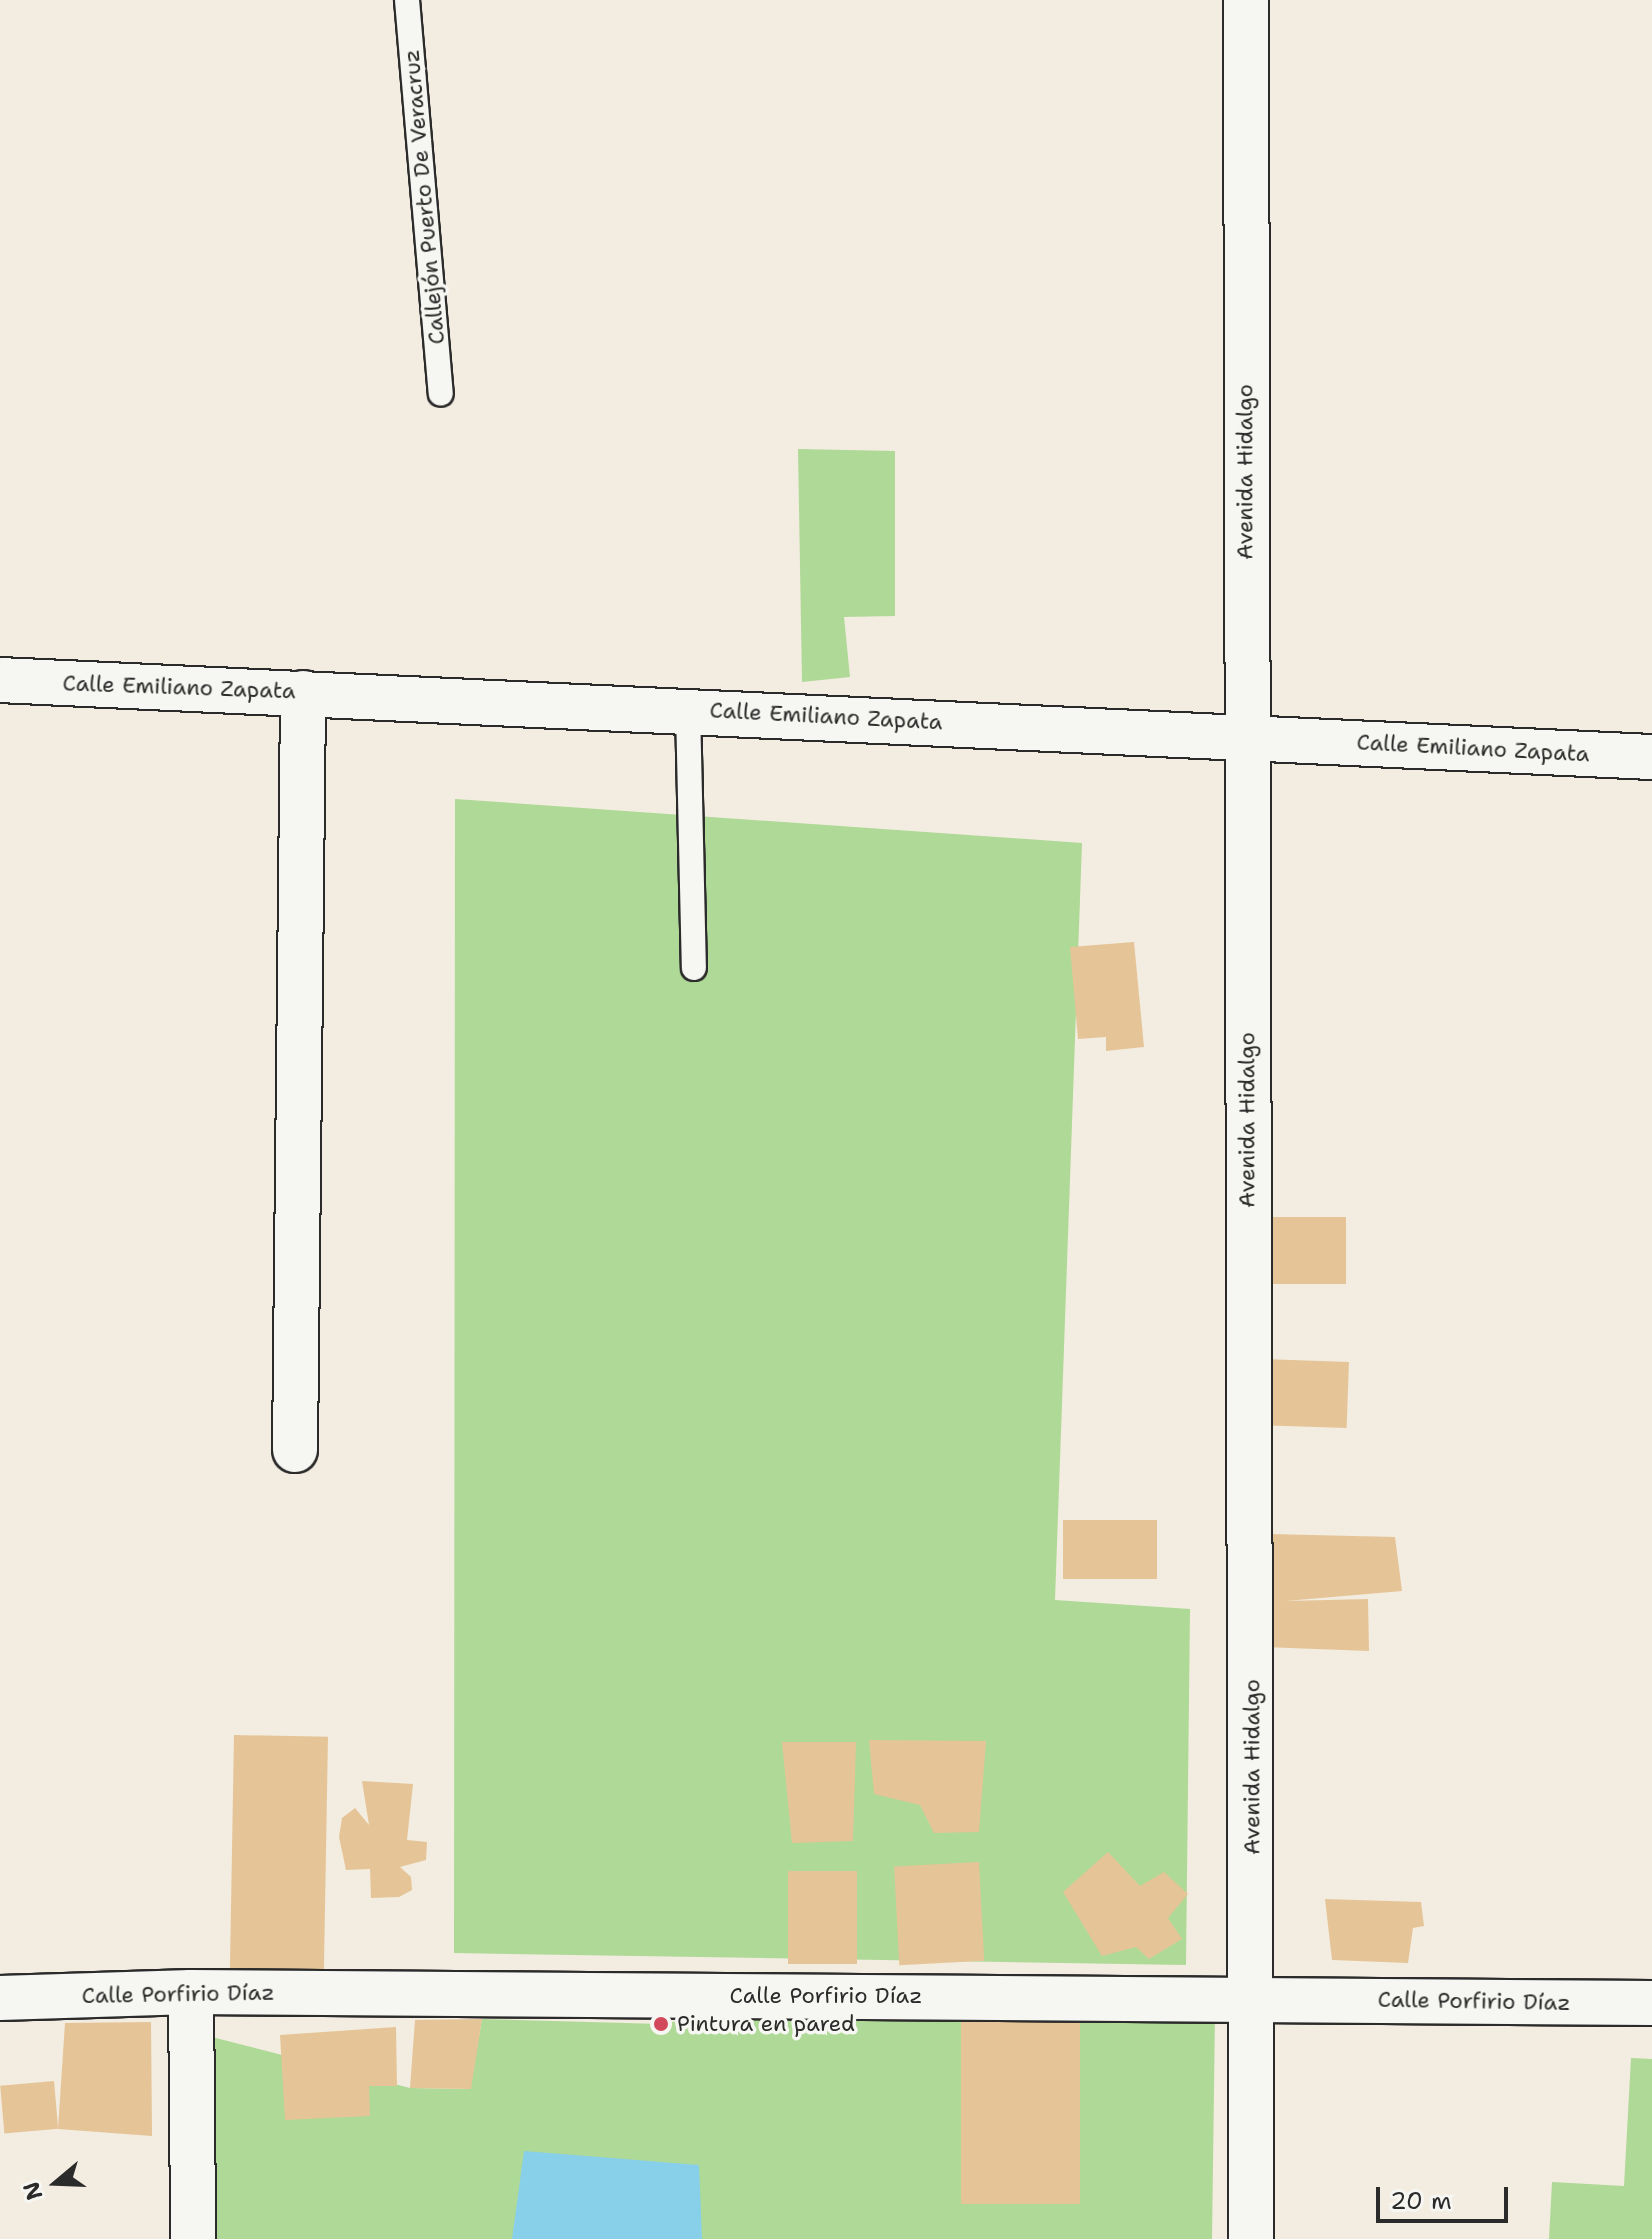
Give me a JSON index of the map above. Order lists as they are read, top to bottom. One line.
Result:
{"streets":{"street":["Avenida Hidalgo","Calle Emiliano Zapata","Calle Porfirio Díaz"],"lane":["Callejón Puerto De Veracruz"]},"crossings":[["Avenida Hidalgo","Calle Emiliano Zapata"],["Avenida Hidalgo","Calle Porfirio Díaz"]],"places":["Pintura en pared"],"scale_bar":"20 m","north":"left"}
